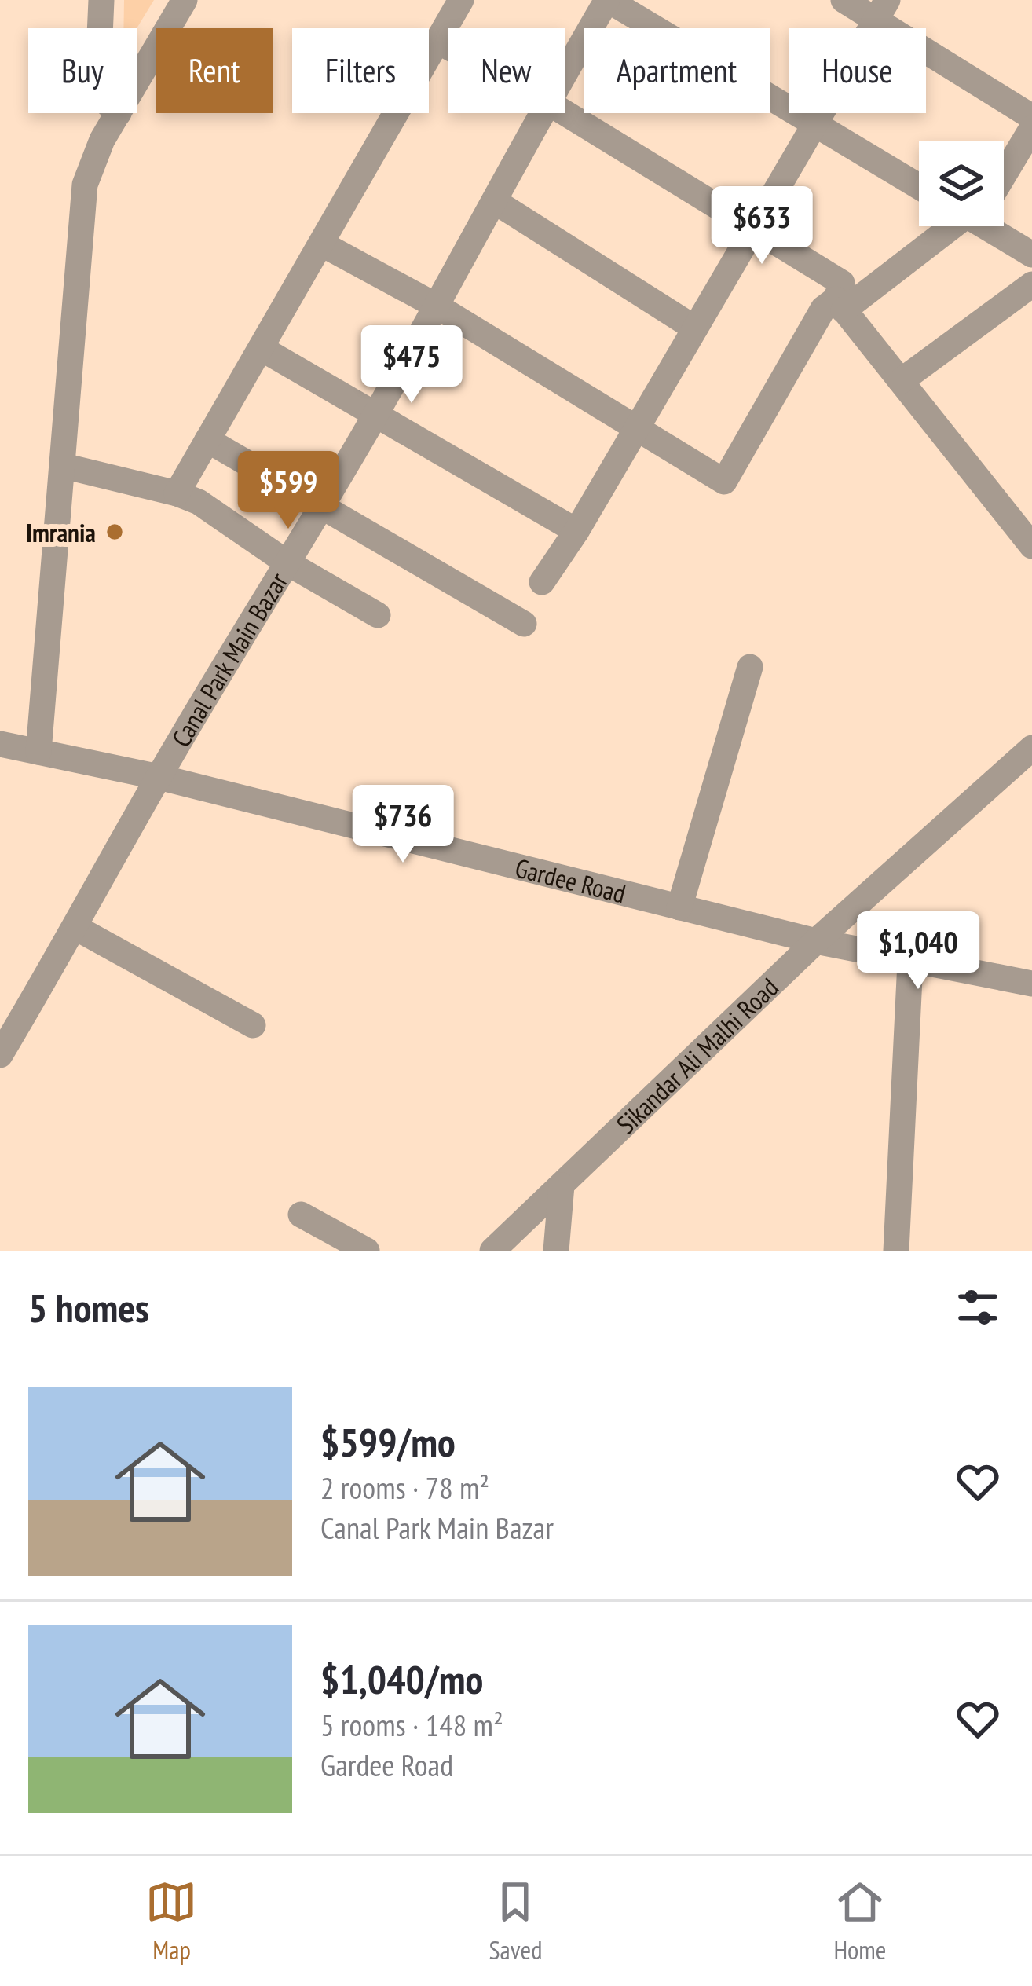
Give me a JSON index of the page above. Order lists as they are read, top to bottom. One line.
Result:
{"streets":{"street":["Canal Park Main Bazar","Gardee Road","Sikandar Ali Malhi Road"]},"crossings":[["Canal Park Main Bazar","Gardee Road"],["Gardee Road","Sikandar Ali Malhi Road"]],"places":["Imrania"],"page":{"chip":["Buy","Rent","Filters","New","Apartment","House"],"price":["$633","$475","$599","$736","$1,040"],"heading":"5 homes","list":[{"name":"$599/mo","note":"2 rooms · 78 m² · Canal Park Main Bazar"},{"name":"$1,040/mo","note":"5 rooms · 148 m² · Gardee Road"}],"tabs":["Map","Saved","Home"]}}
